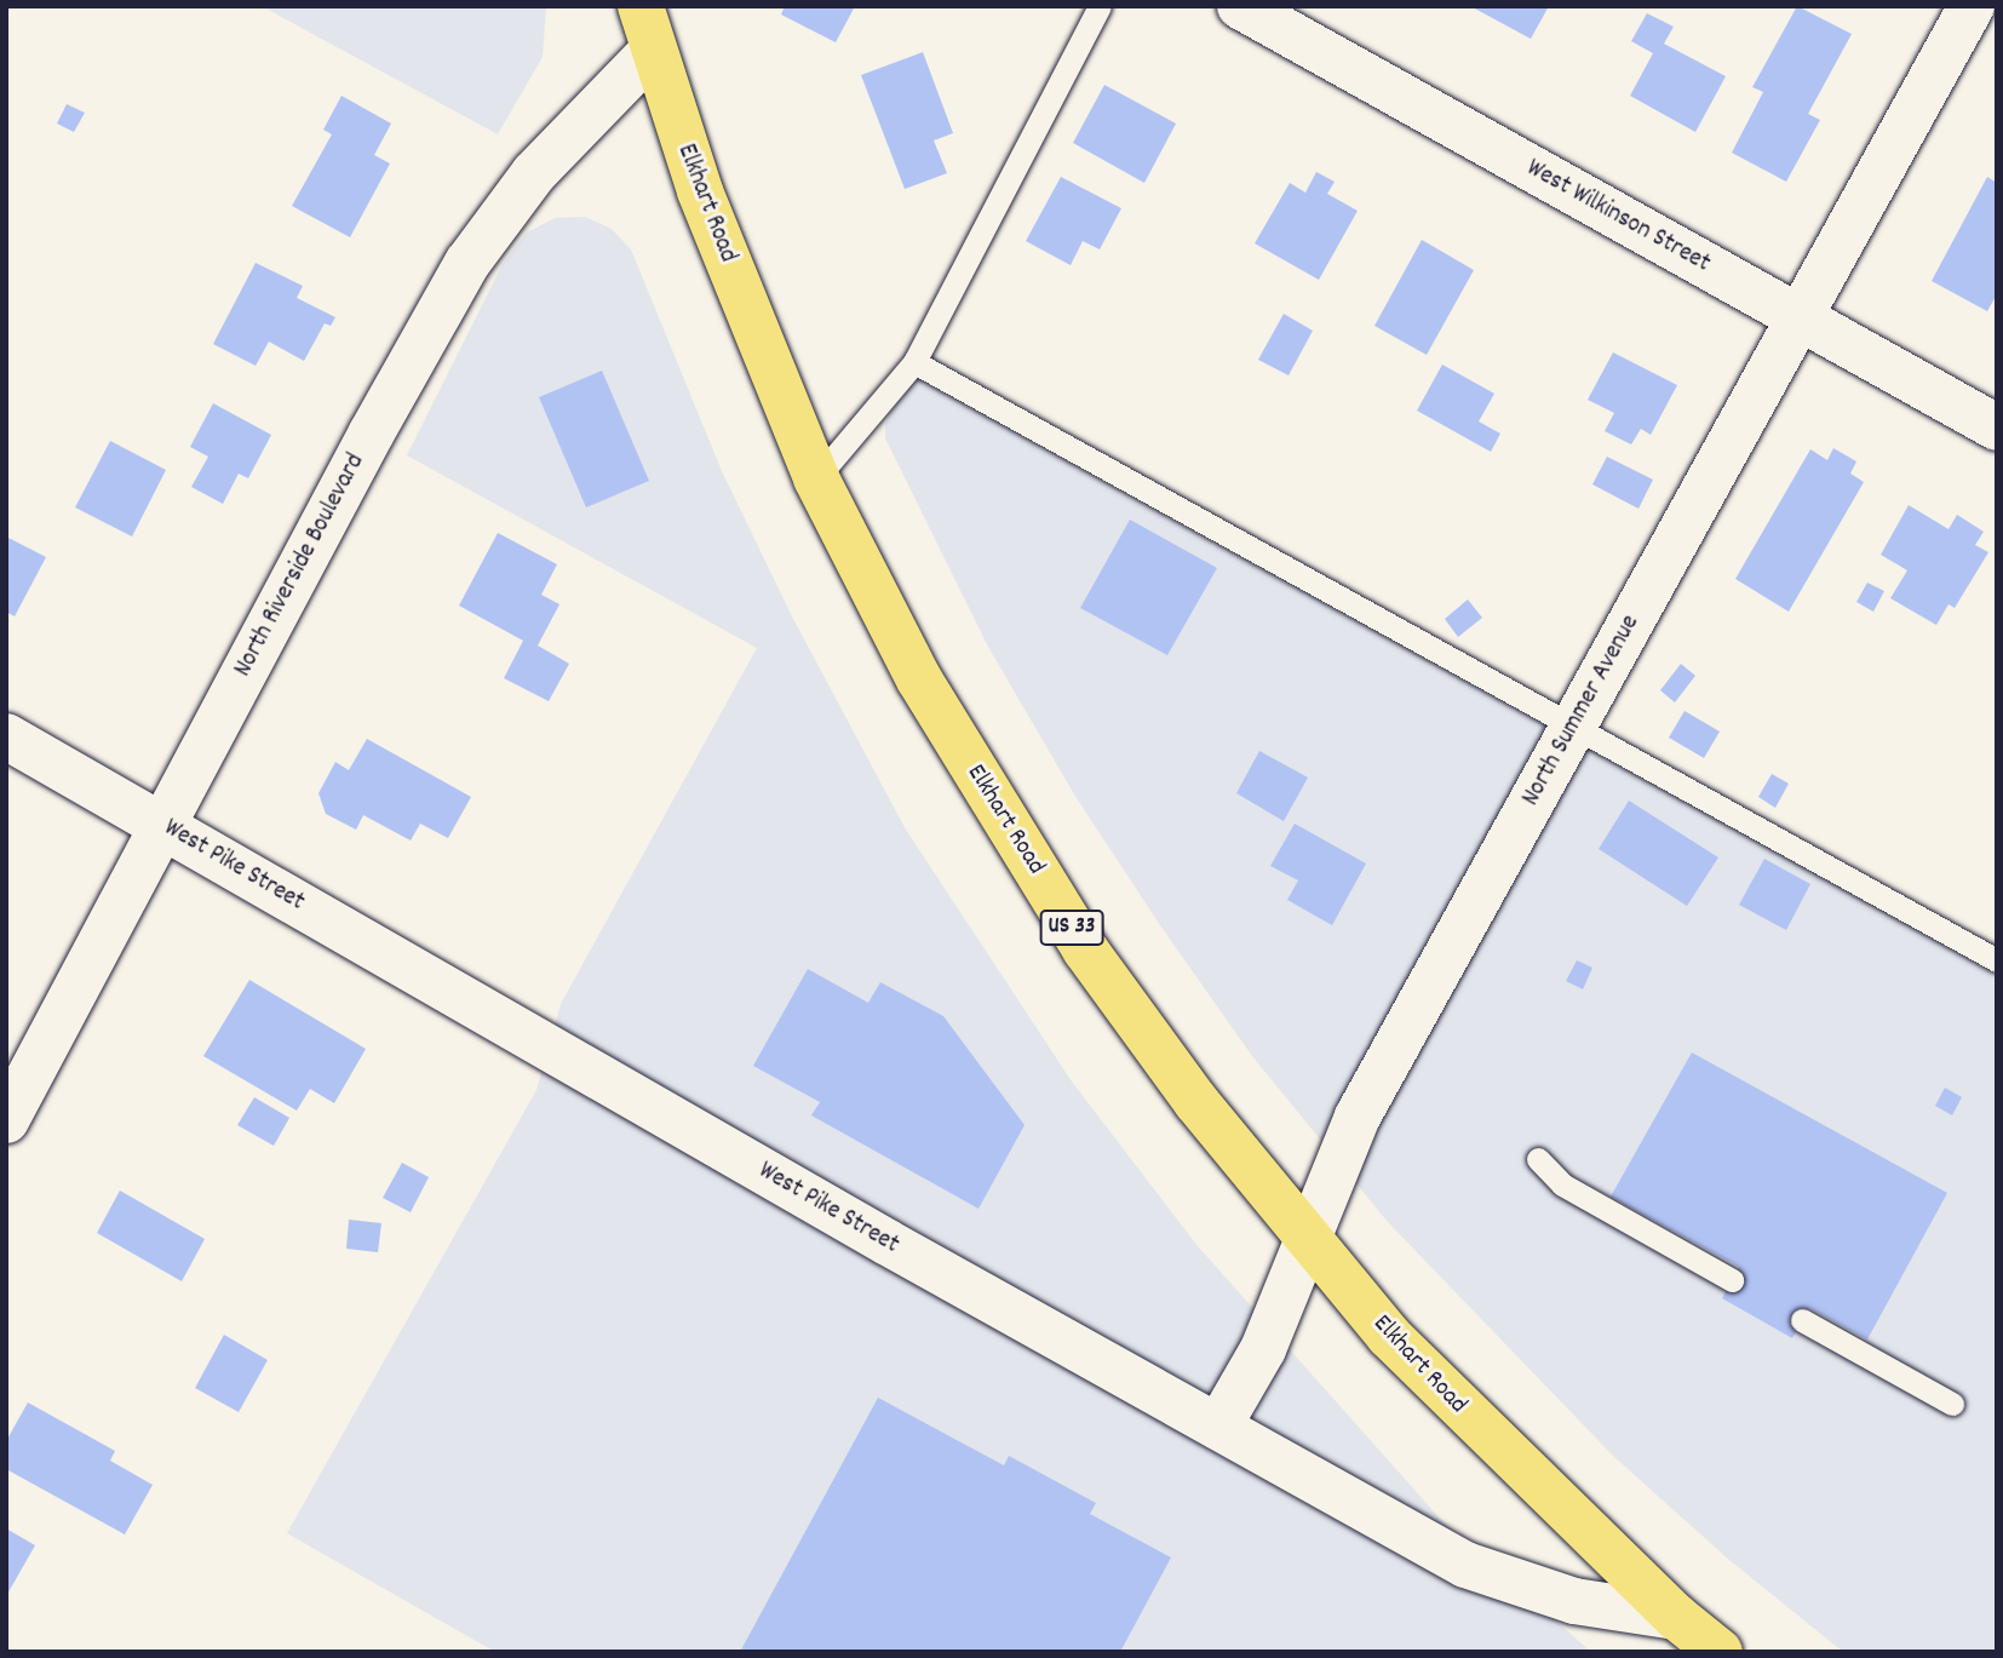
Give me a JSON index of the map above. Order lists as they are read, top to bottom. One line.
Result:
{"streets":{"highway":["Elkhart Road","US 33"],"street":["West Wilkinson Street","North Riverside Boulevard","North Summer Avenue","West Pike Street"]},"crossings":[["Elkhart Road","North Riverside Boulevard"],["Elkhart Road","North Summer Avenue"],["Elkhart Road","West Pike Street"],["Elkhart Road","US 33"],["West Wilkinson Street","North Summer Avenue"],["North Riverside Boulevard","West Pike Street"],["North Riverside Boulevard","US 33"],["North Summer Avenue","West Pike Street"]]}
